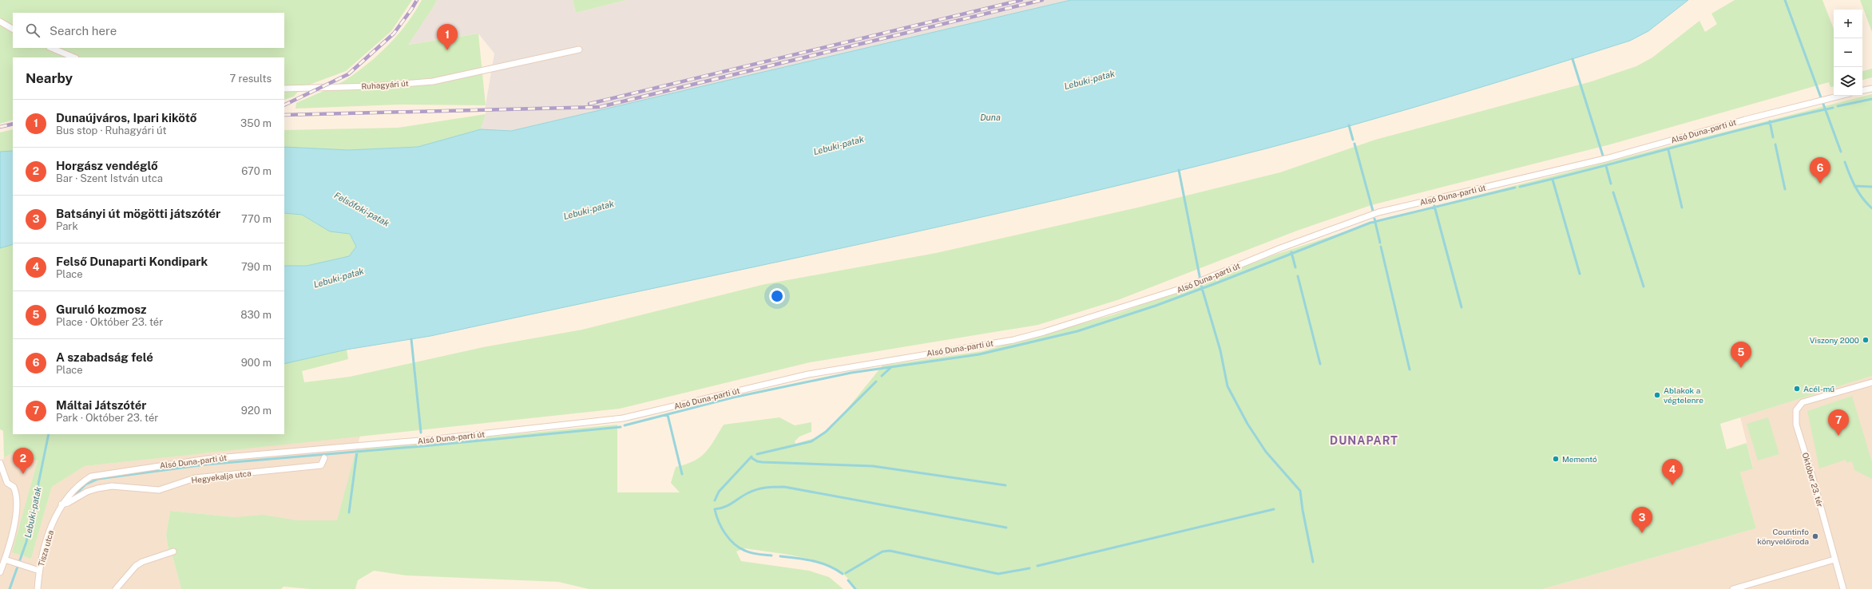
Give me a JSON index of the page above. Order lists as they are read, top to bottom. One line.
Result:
{"streets":{"street":["Ruhagyári út","Alsó Duna-parti út","Hegyekalja utca","Október 23. tér","Tisza utca"]},"crossings":[["Alsó Duna-parti út","Hegyekalja utca"],["Alsó Duna-parti út","Tisza utca"]],"districts":["DUNAPART"],"water":["Lebuki-patak","Duna","Felsőfoki-patak"],"places":["Viszony 2000","Acél-mű","Ablakok a végtelenre","Mementó","Countinfo könyvelőiroda"],"page":{"map_buttons":["+","−"],"search":"Search here","pins":["1","6","5","7","2","4","3"],"heading":["Nearby","7 results"],"list":[{"mark":"1","name":"Dunaújváros, Ipari kikötő","note":"Bus stop · Ruhagyári út","value":"350 m"},{"mark":"2","name":"Horgász vendéglő","note":"Bar · Szent István utca","value":"670 m"},{"mark":"3","name":"Batsányi út mögötti játszótér","note":"Park","value":"770 m"},{"mark":"4","name":"Felső Dunaparti Kondipark","note":"Place","value":"790 m"},{"mark":"5","name":"Guruló kozmosz","note":"Place · Október 23. tér","value":"830 m"},{"mark":"6","name":"A szabadság felé","note":"Place","value":"900 m"},{"mark":"7","name":"Máltai Játszótér","note":"Park · Október 23. tér","value":"920 m"}]}}
